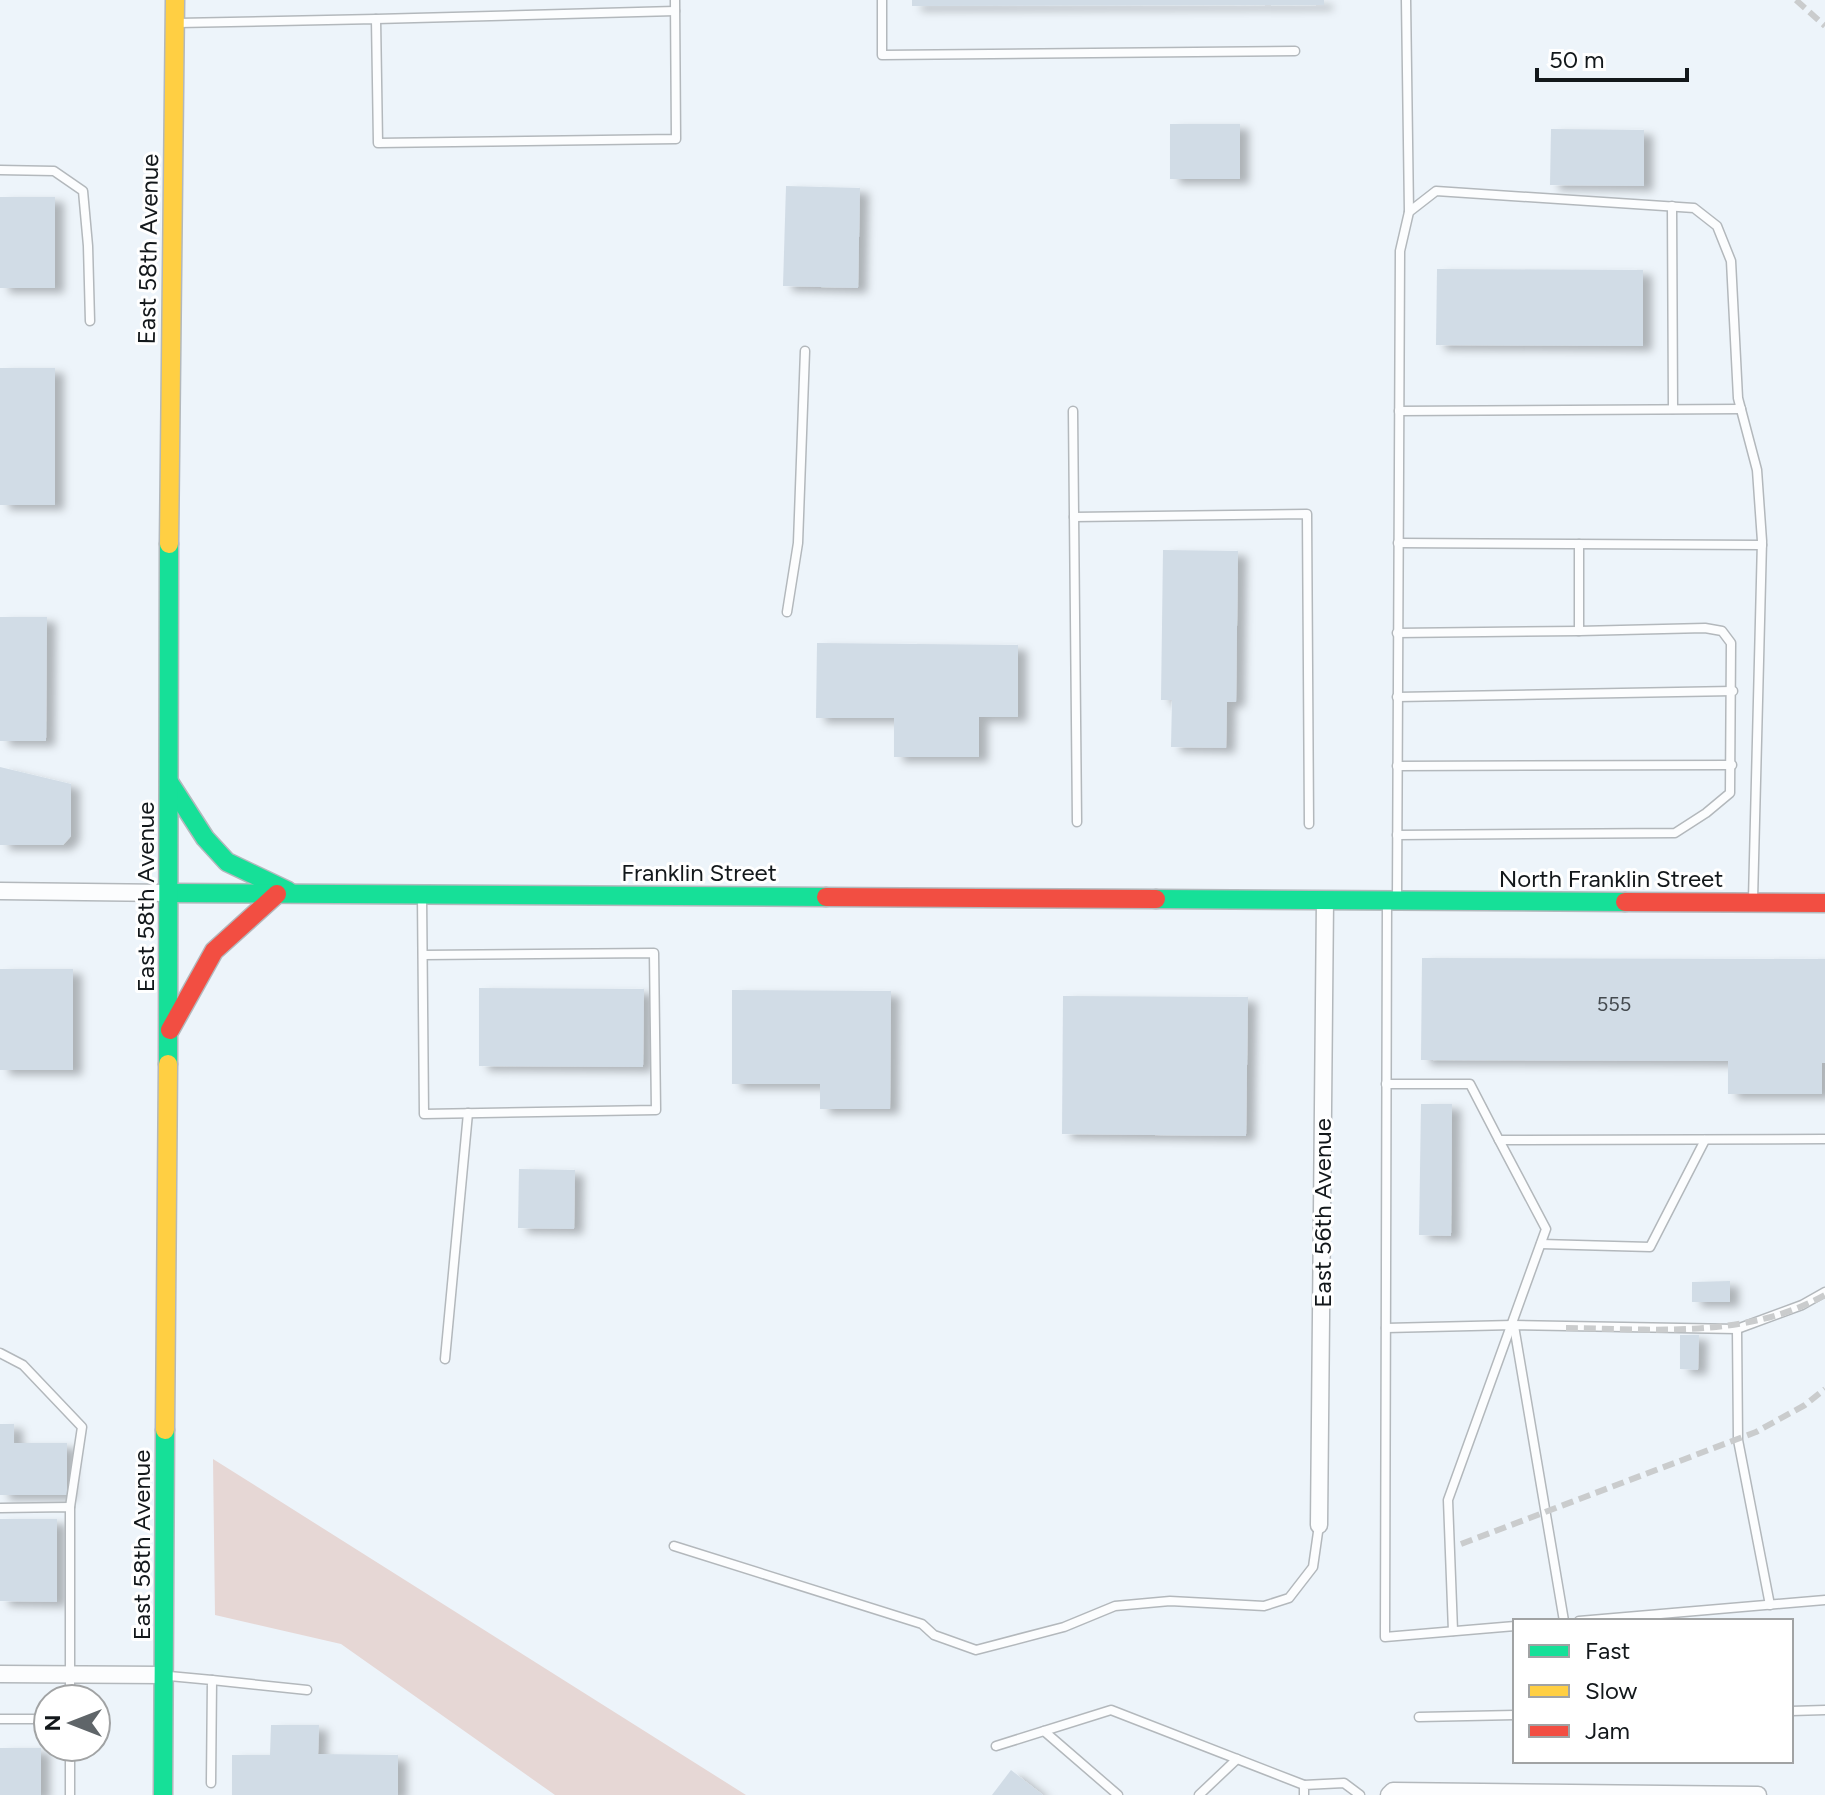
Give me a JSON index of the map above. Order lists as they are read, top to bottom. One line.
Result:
{"streets":{"main road":["East 58th Avenue","Franklin Street","North Franklin Street"],"street":["East 56th Avenue"]},"crossings":[["East 58th Avenue","Franklin Street"],["Franklin Street","North Franklin Street"],["Franklin Street","East 56th Avenue"]],"house_numbers":["555"],"legend":["Fast","Slow","Jam"],"scale_bar":"50 m","north":"left"}
